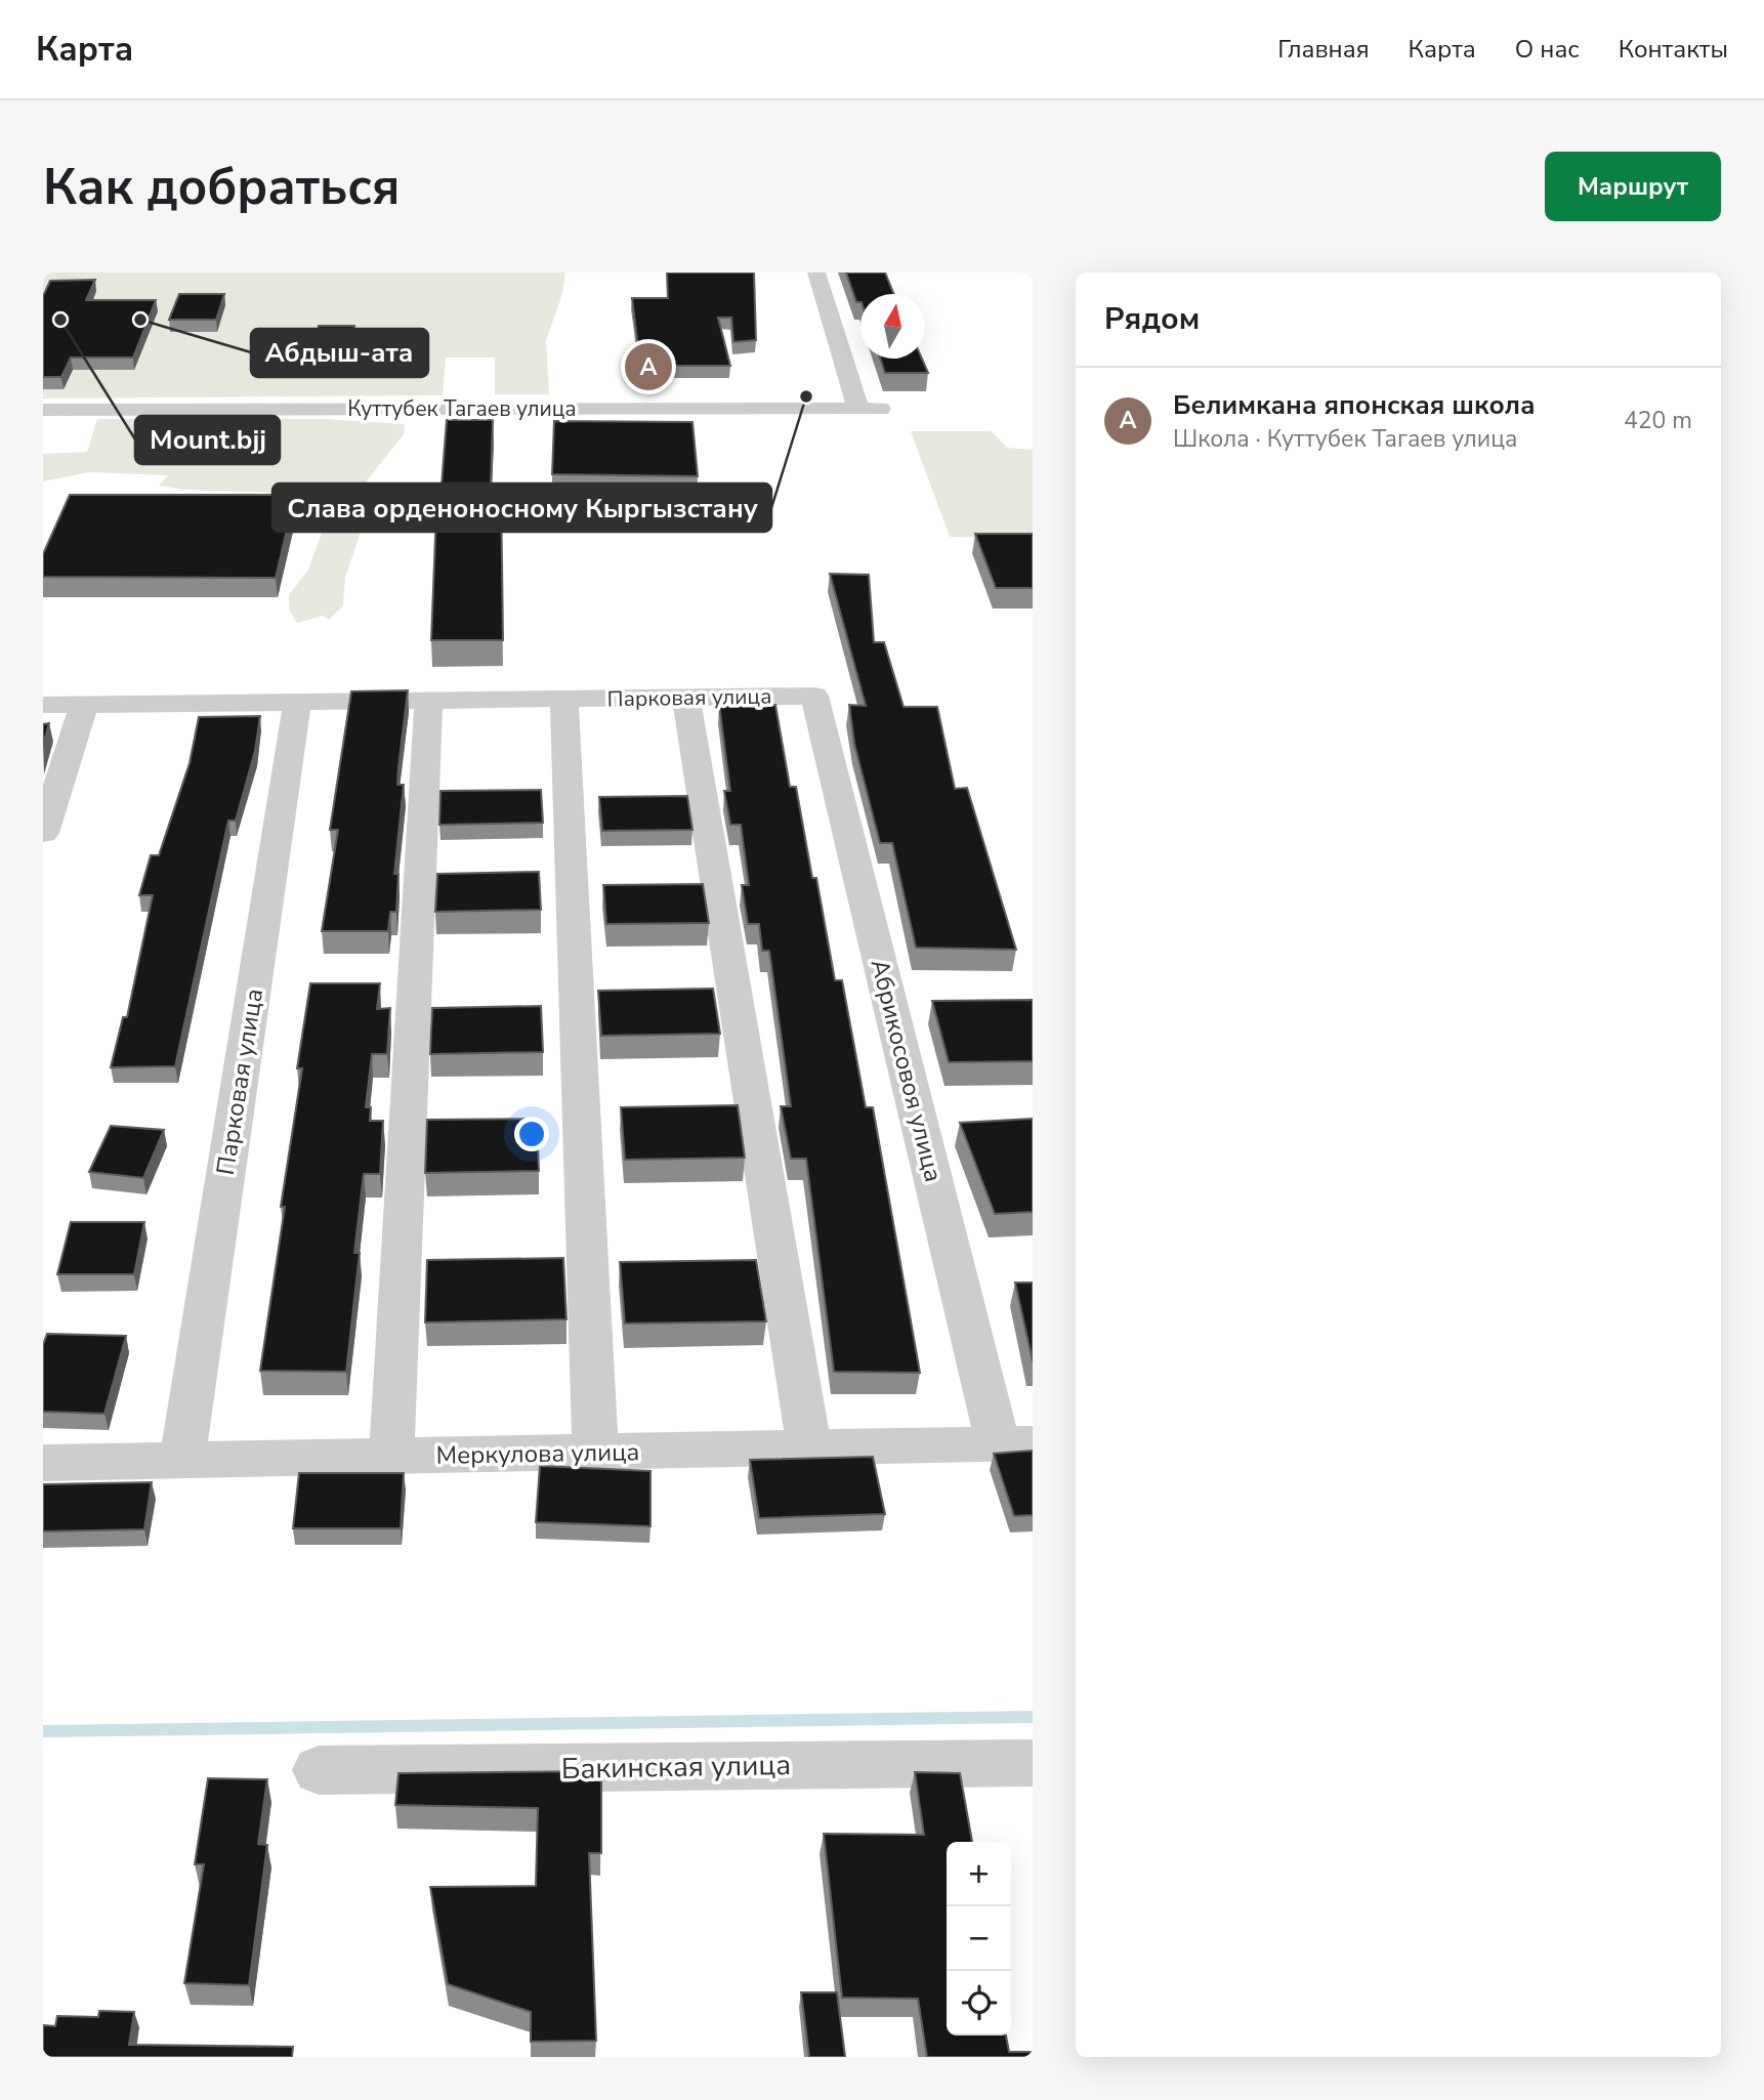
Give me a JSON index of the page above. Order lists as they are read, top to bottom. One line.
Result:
{"streets":{"street":["Куттубек Тагаев улица","Парковая улица","Абрикосовоя улица","Меркулова улица","Бакинская улица"]},"crossings":[["Парковая улица","Абрикосовоя улица"],["Парковая улица","Меркулова улица"],["Абрикосовоя улица","Меркулова улица"]],"places":["Mount.bjj","Абдыш-ата","Слава орденоносному Кыргызстану"],"north":"top","page":{"header":"Карта","nav":["Главная","Карта","О нас","Контакты"],"buttons":"Маршрут","title":"Как добраться","heading":"Рядом","pins":"A","list":[{"mark":"A","name":"Белимкана японская школа","note":"Школа · Куттубек Тагаев улица","value":"420 m"}],"map_buttons":["+","−"]}}
